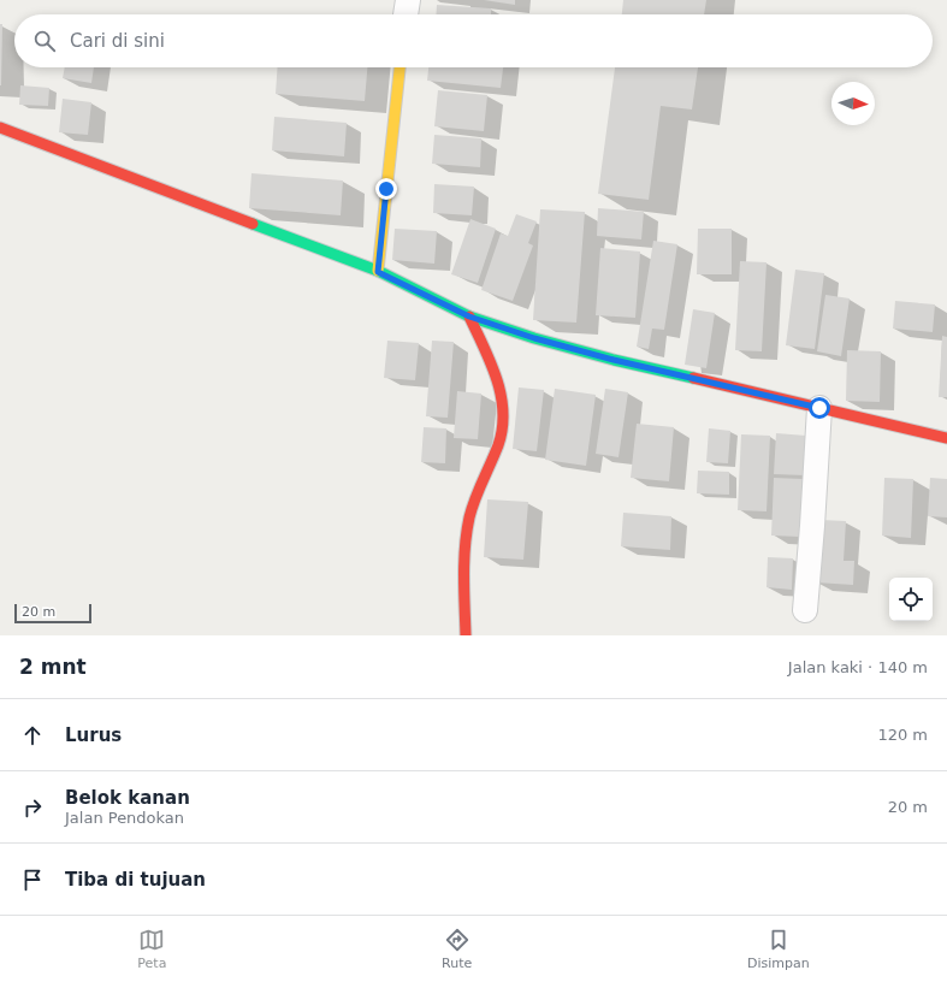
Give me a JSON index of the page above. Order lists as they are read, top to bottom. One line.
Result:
{"scale_bar":"20 m","north":"right","page":{"search":"Cari di sini","scale":"20 m","heading":["2 mnt","Jalan kaki · 140 m"],"list":[["Lurus","120 m"],["Belok kanan","Jalan Pendokan","20 m"],"Tiba di tujuan"],"nav":["Peta","Rute","Disimpan"]}}
